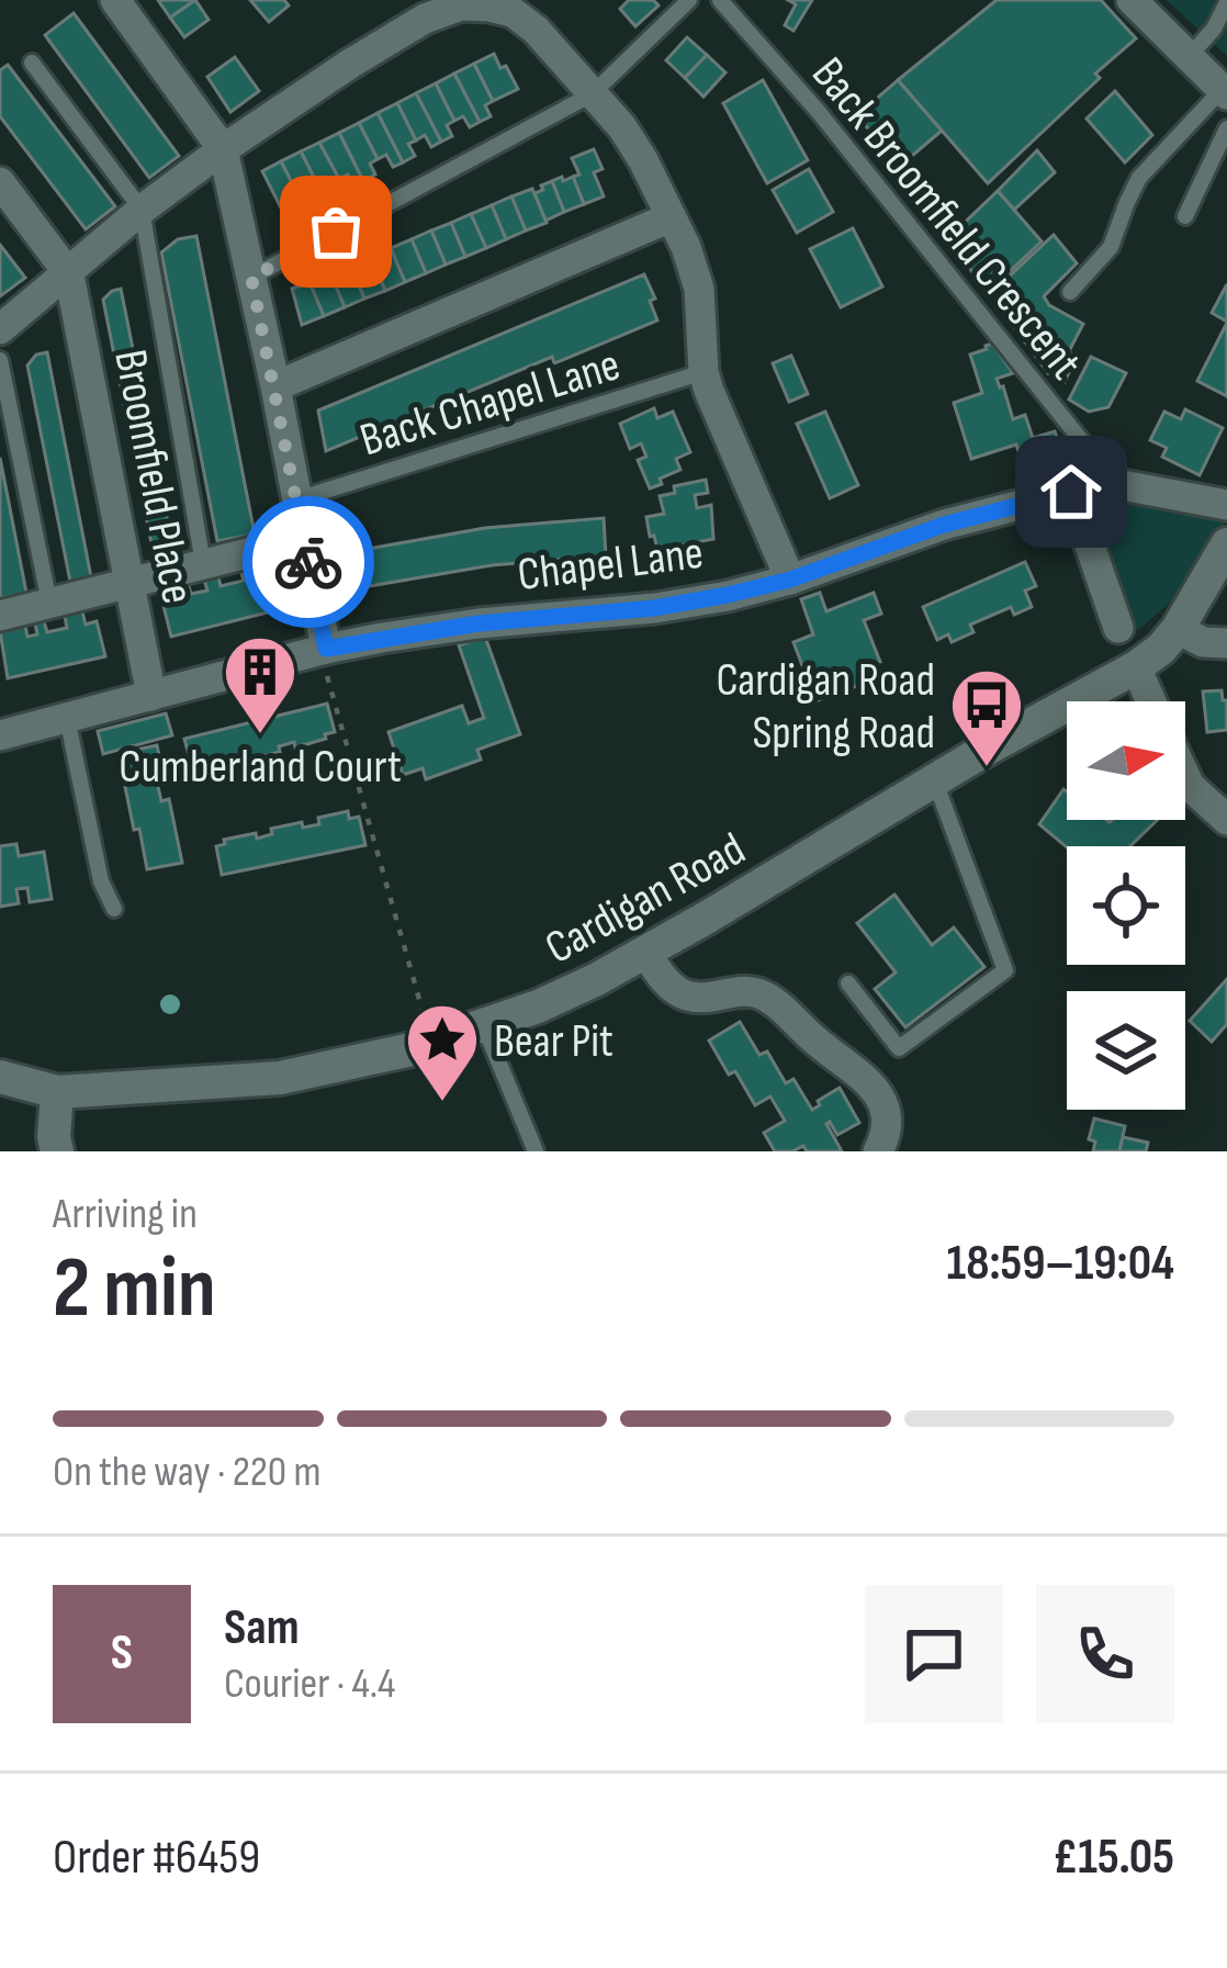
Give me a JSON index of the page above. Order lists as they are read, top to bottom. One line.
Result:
{"streets":{"street":["Broomfield Place","Chapel Lane","Cardigan Road"],"lane":["Back Broomfield Crescent","Back Chapel Lane"]},"crossings":[["Back Broomfield Crescent","Chapel Lane"],["Broomfield Place","Chapel Lane"]],"places":{"building":["Cumberland Court"],"bus stop":["Cardigan Road Spring Road"],"place":["Bear Pit"]},"north":"right","page":{"heading":["2 min","Arriving in","18:59–19:04"],"panel":["Sam","Courier · 4.4","Order #6459","£15.05"],"bar":"On the way · 220 m","round":"S"}}
